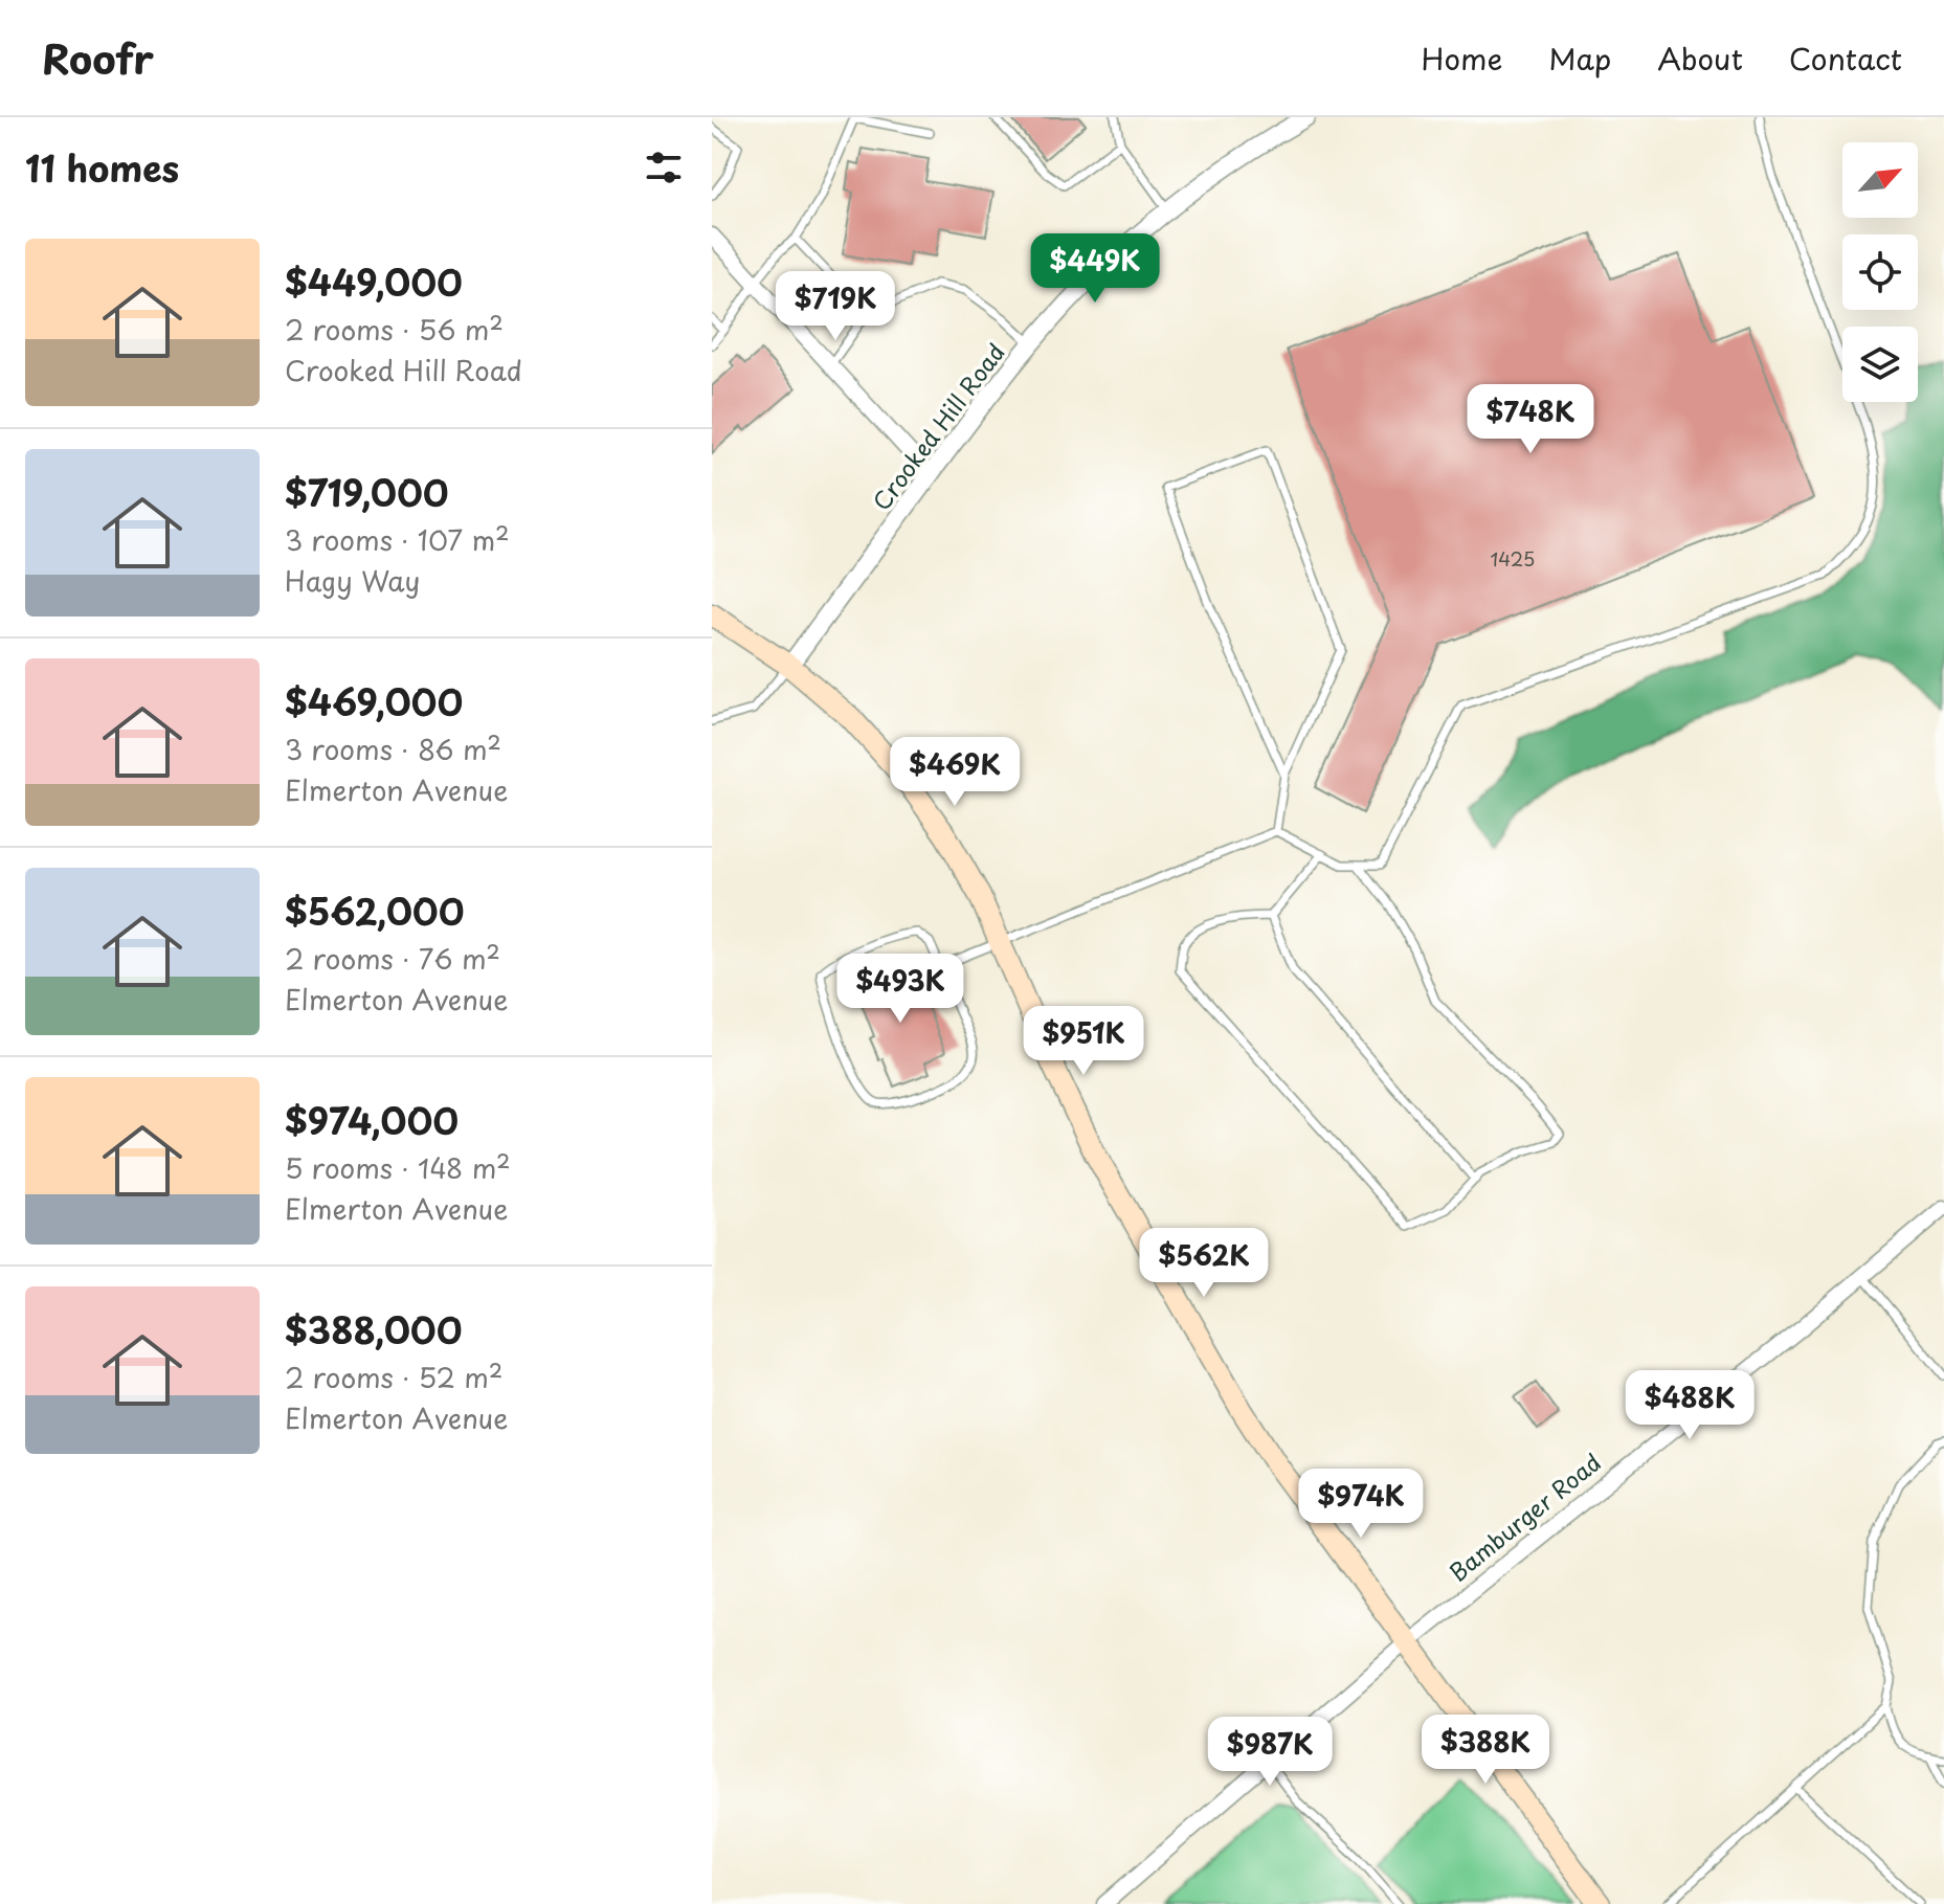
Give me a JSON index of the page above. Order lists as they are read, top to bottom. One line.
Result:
{"streets":{"street":["Crooked Hill Road","Bamburger Road"]},"house_numbers":["1425"],"north":"top right","page":{"header":"Roofr","nav":["Home","Map","About","Contact"],"heading":"11 homes","list":[{"name":"$449,000","note":"2 rooms · 56 m² · Crooked Hill Road"},{"name":"$719,000","note":"3 rooms · 107 m² · Hagy Way"},{"name":"$469,000","note":"3 rooms · 86 m² · Elmerton Avenue"},{"name":"$562,000","note":"2 rooms · 76 m² · Elmerton Avenue"},{"name":"$974,000","note":"5 rooms · 148 m² · Elmerton Avenue"},{"name":"$388,000","note":"2 rooms · 52 m² · Elmerton Avenue"}],"price":["$449K","$719K","$748K","$469K","$493K","$951K","$562K","$488K","$974K","$388K","$987K"]}}
